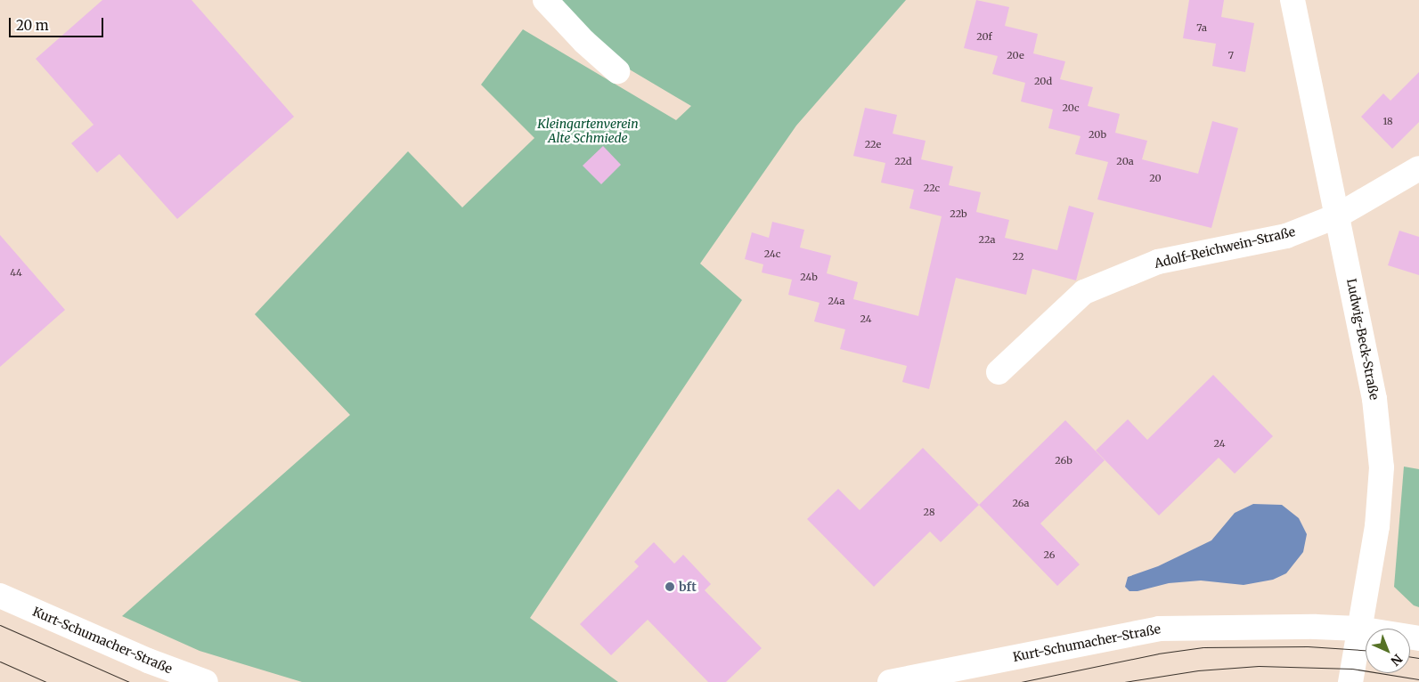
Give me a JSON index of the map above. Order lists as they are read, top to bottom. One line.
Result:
{"streets":{"street":["Adolf-Reichwein-Straße","Ludwig-Beck-Straße","Kurt-Schumacher-Straße"]},"crossings":[["Adolf-Reichwein-Straße","Ludwig-Beck-Straße"],["Ludwig-Beck-Straße","Kurt-Schumacher-Straße"]],"parks":["Kleingartenverein Alte Schmiede"],"places":["bft"],"house_numbers":["7a","20f","20e","7","20d","20c","18","20b","22e","22d","20a","20","22c","22b","22a","24c","22","44","24b","24a","24","24","26b","26a","28","26"],"scale_bar":"20 m","north":"bottom right"}
